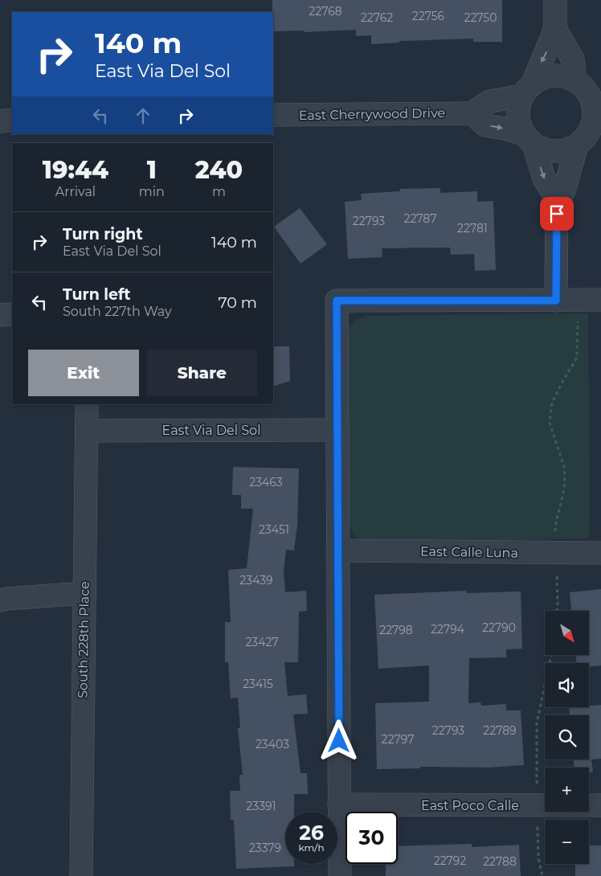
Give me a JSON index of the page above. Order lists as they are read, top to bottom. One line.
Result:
{"streets":{"street":["East Cherrywood Drive","East Via Del Sol","East Calle Luna","South 228th Place","East Poco Calle"]},"crossings":[["East Via Del Sol","South 228th Place"]],"house_numbers":["22768","22756","22762","22750","22787","22793","22781","23463","23451","23439","22790","22794","22798","23427","23415","22793","22789","22797","23403","23391","23379","22792","22788"],"north":"bottom right","page":{"turn":["140 m","East Via Del Sol"],"eta":["19:44","Arrival","1","min","240","m"],"list":[{"name":"Turn right","note":"East Via Del Sol","value":"140 m"},{"name":"Turn left","note":"South 227th Way","value":"70 m"}],"buttons":["Exit","Share"],"map_buttons":["+","−"],"speed":"26 km/h","limit":"30"}}
